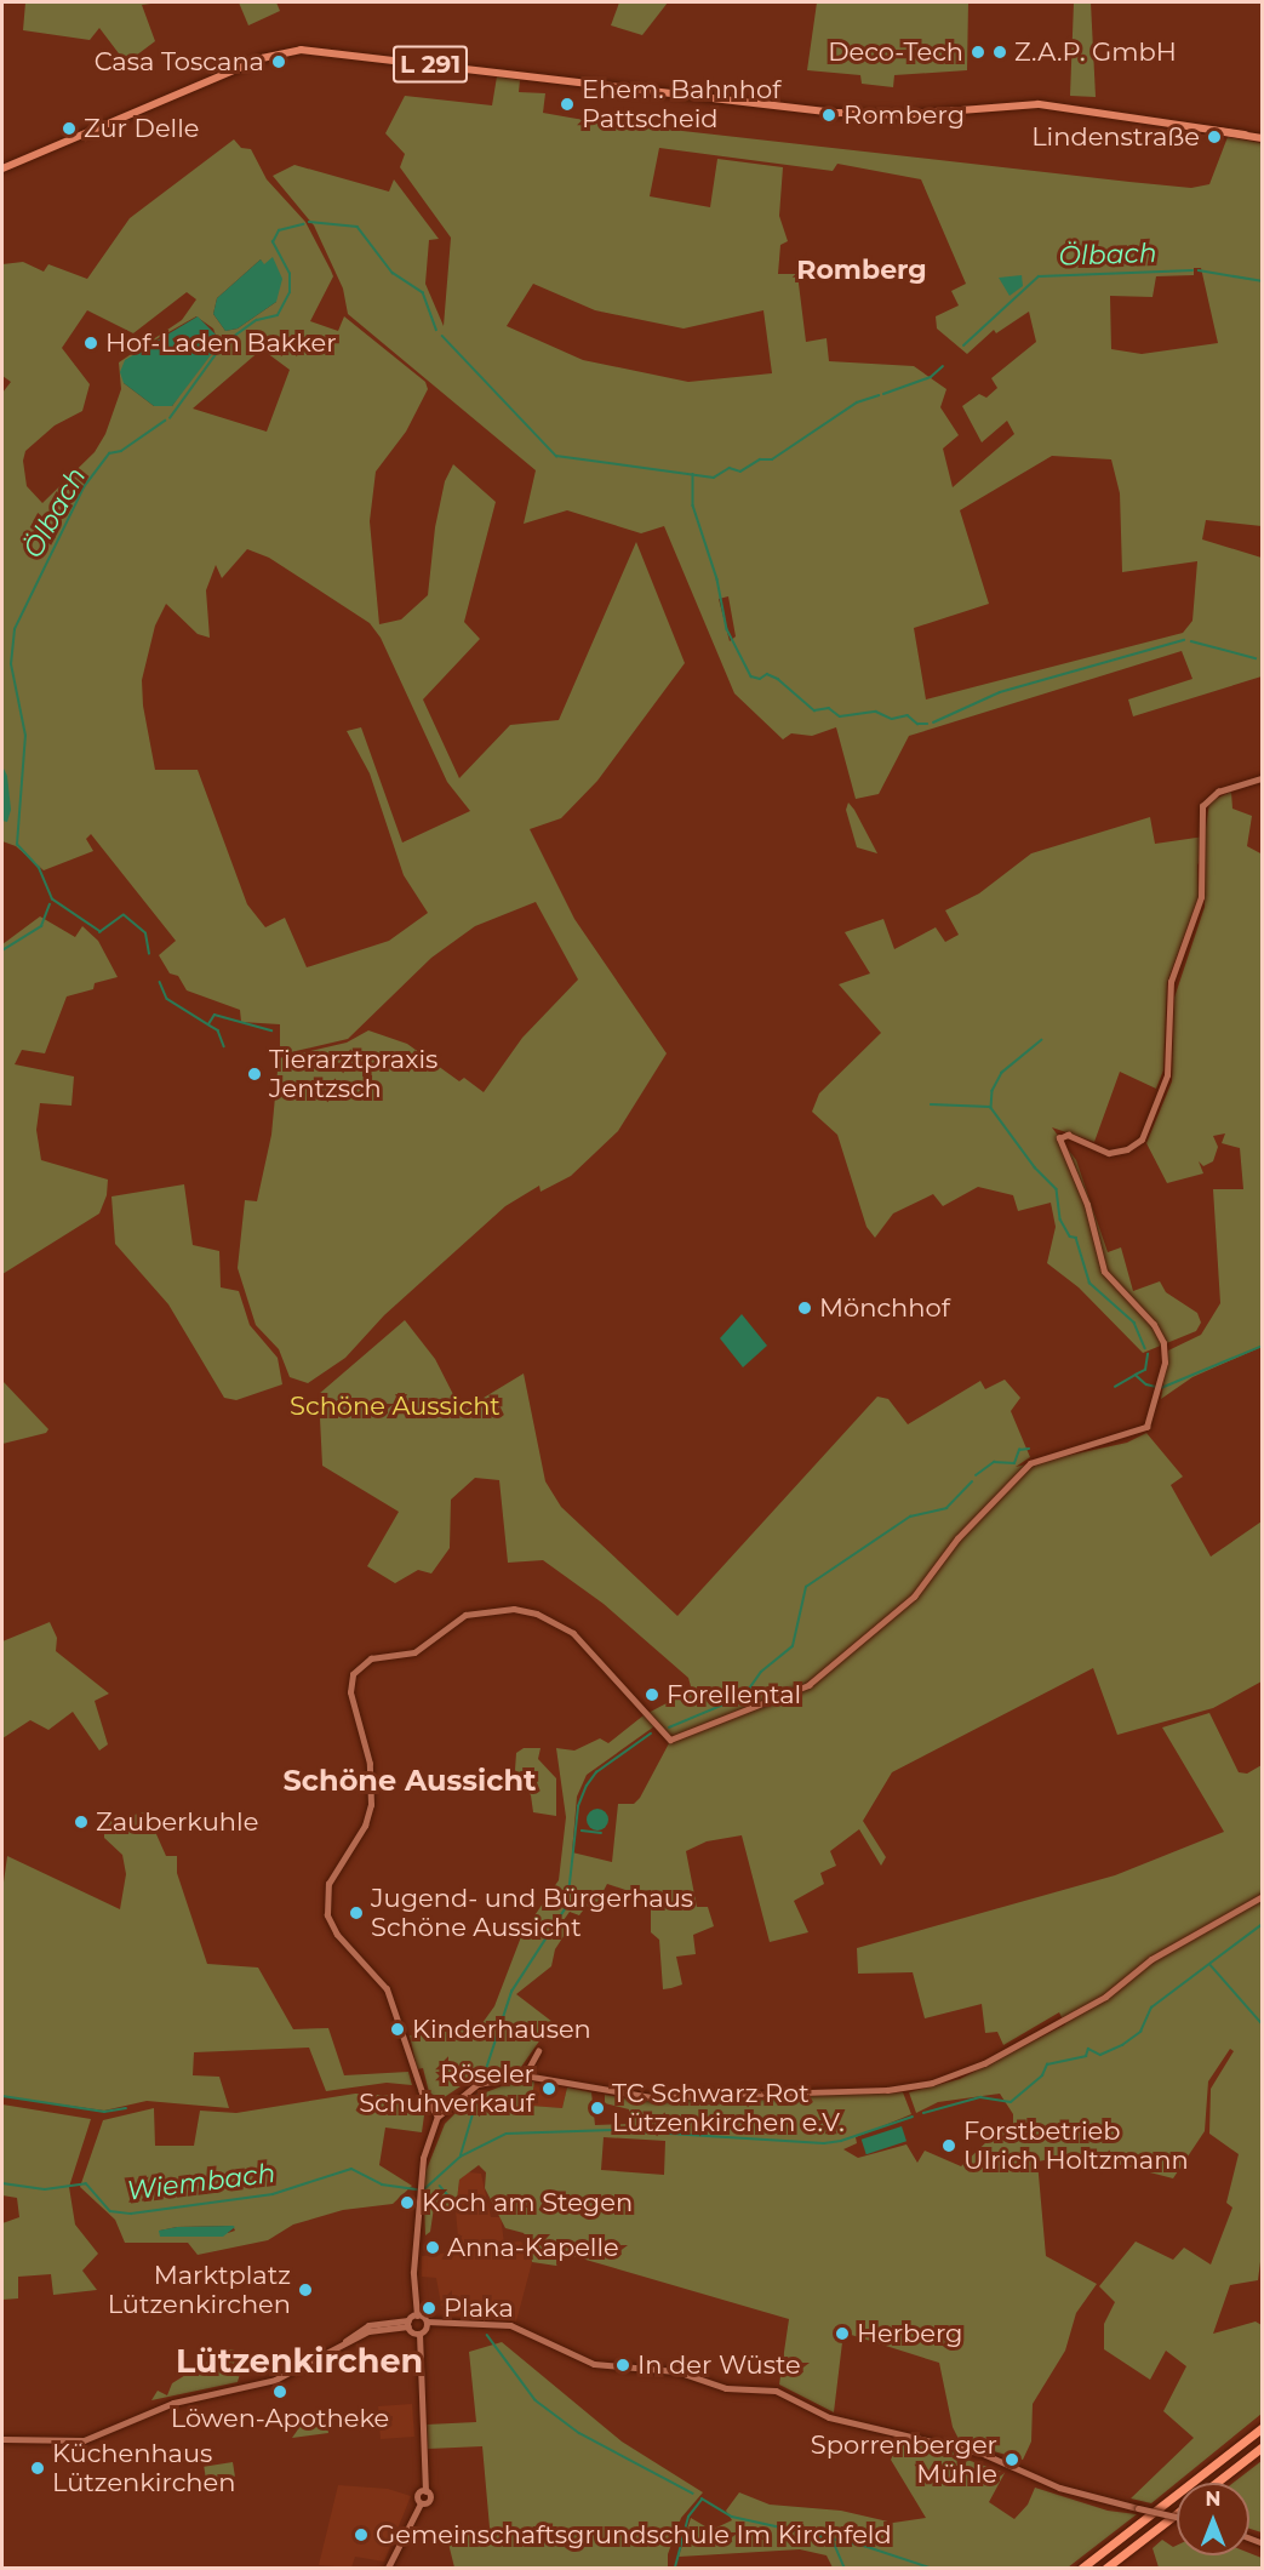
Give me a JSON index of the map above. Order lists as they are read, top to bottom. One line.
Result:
{"streets":{"main road":["L 291"]},"districts":["Romberg","Schöne Aussicht","Lützenkirchen"],"water":["Ölbach","Wiembach"],"parks":["Schöne Aussicht"],"places":["Deco-Tech","Z.A.P. GmbH","Casa Toscana","Ehem. Bahnhof Pattscheid","Romberg","Zur Delle","Lindenstraße","Hof-Laden Bakker","Tierarztpraxis Jentzsch","Mönchhof","Forellental","Zauberkuhle","Jugend- und Bürgerhaus Schöne Aussicht","Kinderhausen","Röseler Schuhverkauf","TC Schwarz Rot Lützenkirchen e.V.","Forstbetrieb Ulrich Holtzmann","Koch am Stegen","Anna-Kapelle","Marktplatz Lützenkirchen","Plaka","Herberg","In der Wüste","Löwen-Apotheke","Sporrenberger Mühle","Küchenhaus Lützenkirchen","Gemeinschaftsgrundschule Im Kirchfeld"],"north":"top"}
